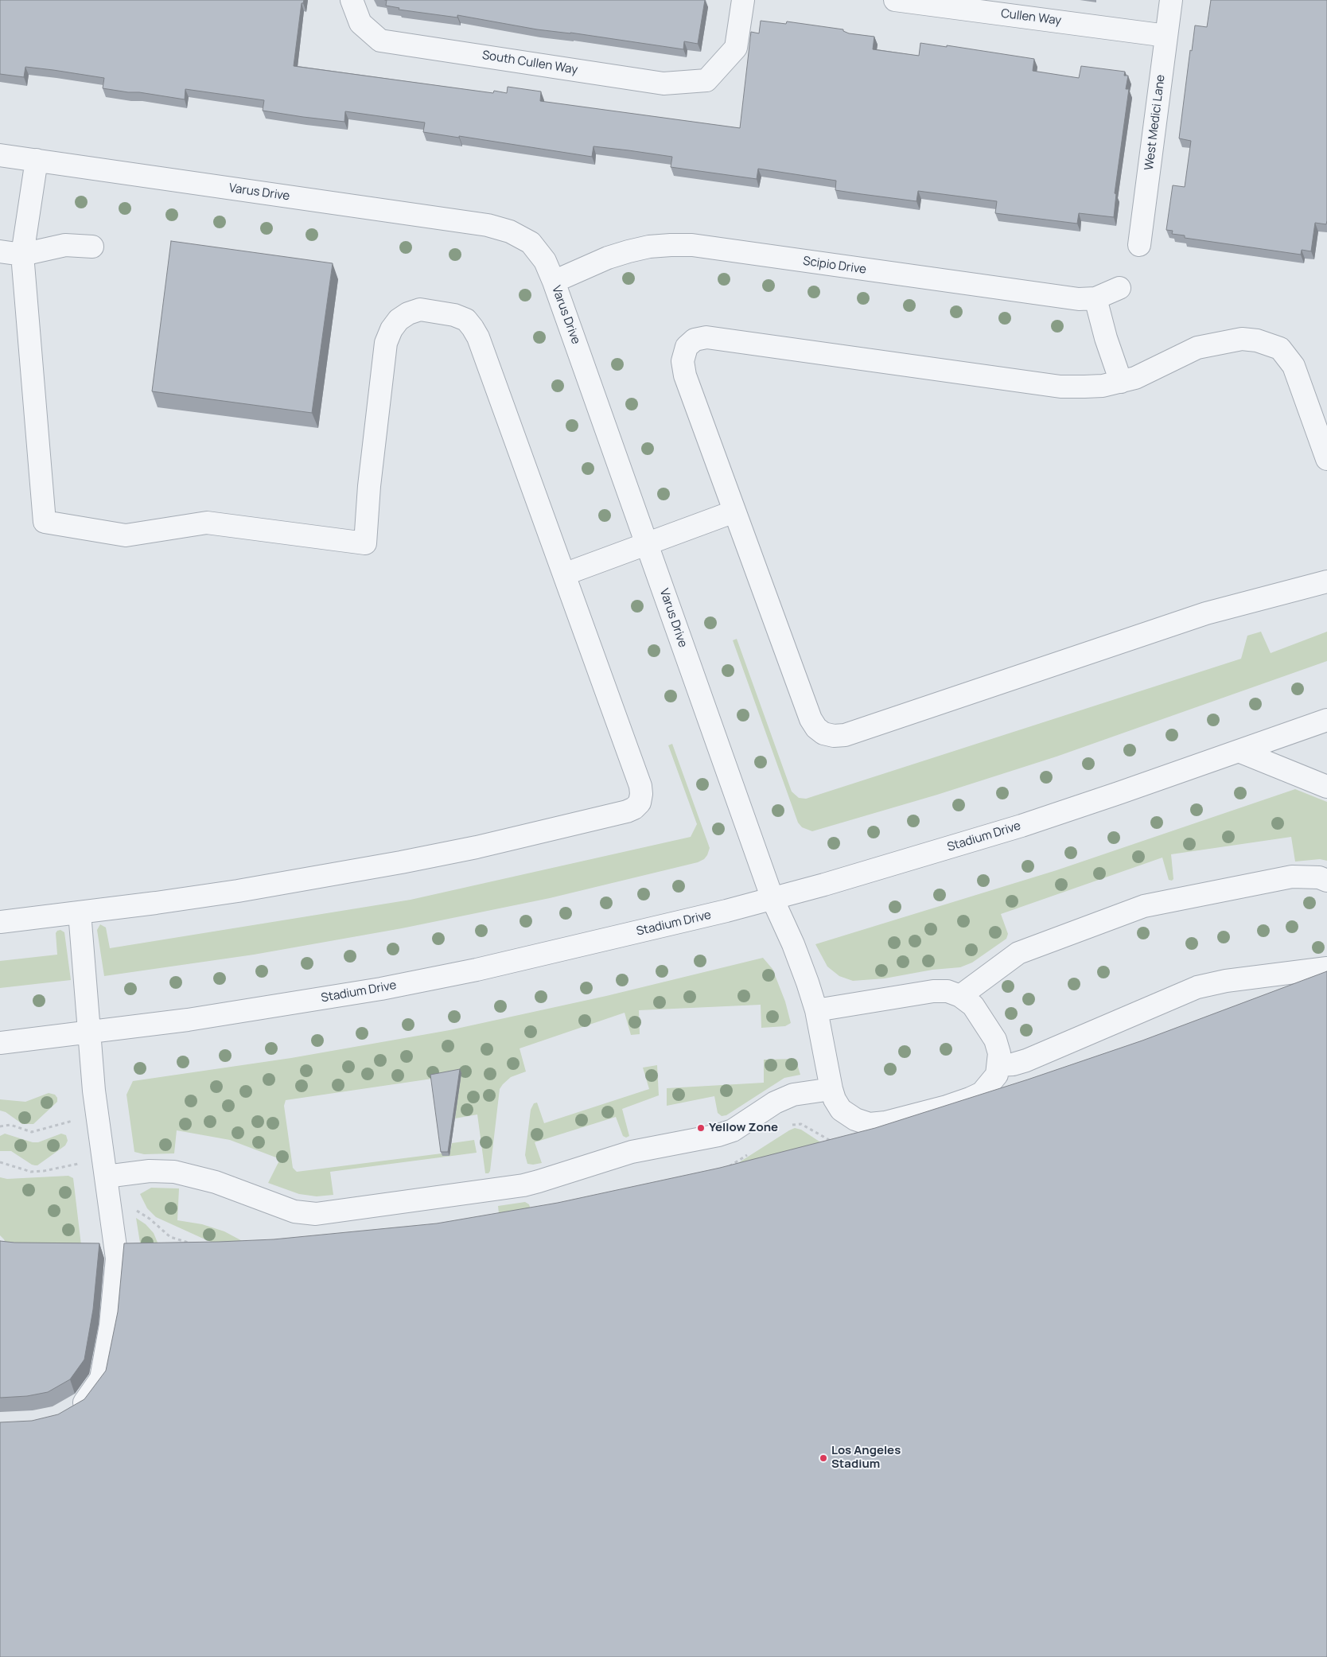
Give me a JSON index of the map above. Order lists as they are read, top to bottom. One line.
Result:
{"streets":{"street":["Cullen Way","South Cullen Way","West Medici Lane","Varus Drive","Scipio Drive","Stadium Drive"]},"crossings":[["Cullen Way","West Medici Lane"],["Varus Drive","Scipio Drive"],["Varus Drive","Stadium Drive"]],"places":["Yellow Zone","Los Angeles Stadium"]}
